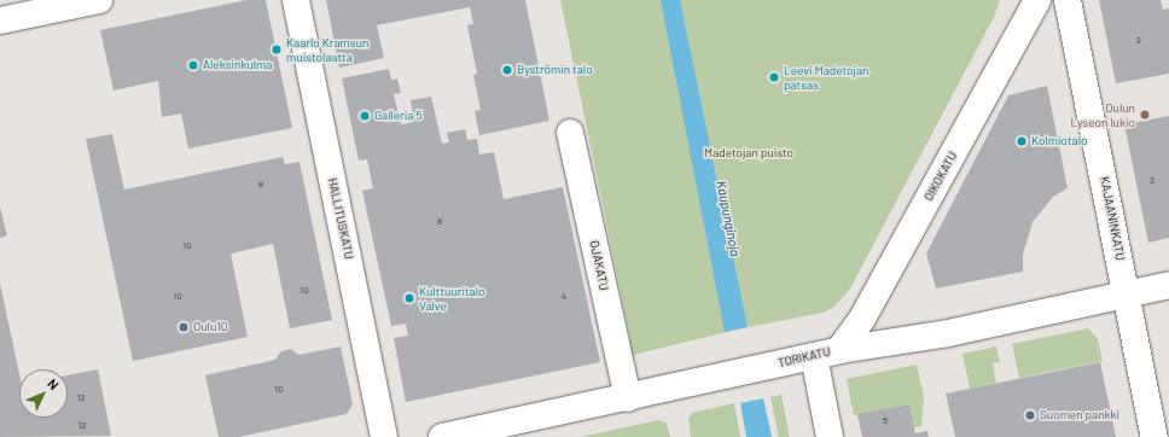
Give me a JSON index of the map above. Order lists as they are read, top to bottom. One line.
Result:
{"streets":{"street":["OIKOKATU","HALLITUSKATU","KAJAANINKATU","OJAKATU","TORIKATU"]},"crossings":[["OIKOKATU","TORIKATU"],["KAJAANINKATU","TORIKATU"],["OJAKATU","TORIKATU"]],"water":["Kaupunginoja"],"parks":["Madetojan puisto"],"places":["Kaarlo Kramsun muistolaatta","Aleksinkulma","Byströmin talo","Leevi Madetojan patsas","Oulun Lyseon lukio","Galleria 5","Kolmiotalo","Kulttuuritalo Valve","Oulu10","Suomen pankki"],"house_numbers":["2","3","8","8","10","10","10","4","10","12","5","12"],"north":"top right"}
